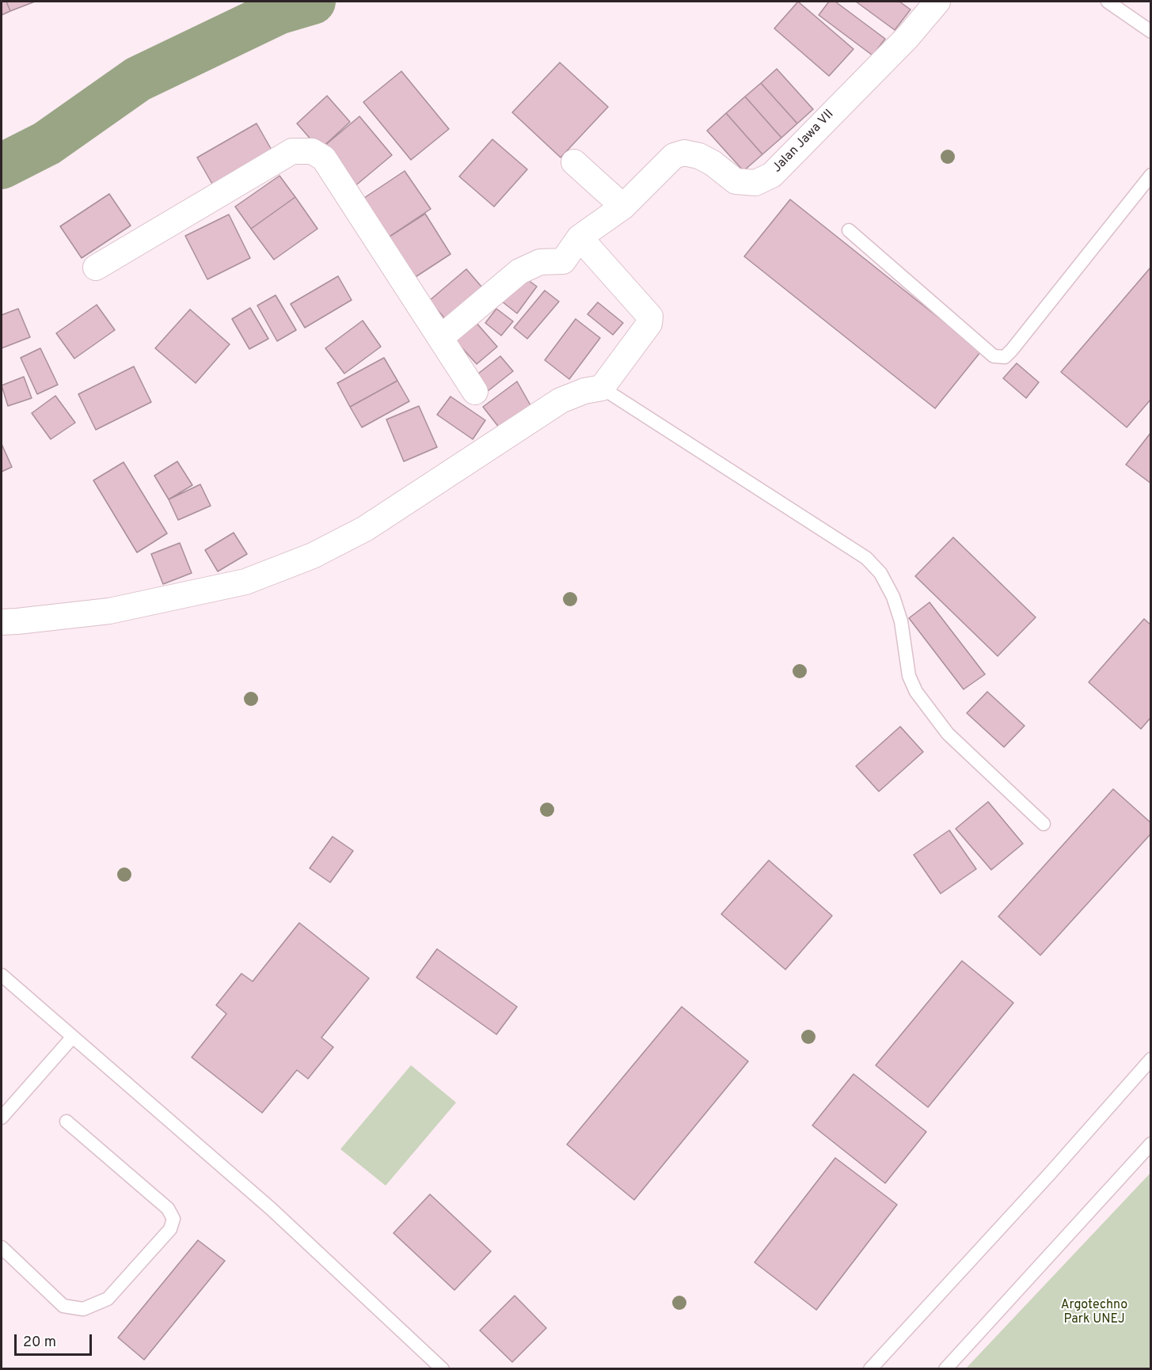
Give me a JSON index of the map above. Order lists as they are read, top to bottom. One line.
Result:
{"streets":{"street":["Jalan Jawa VII"]},"parks":["Argotechno Park UNEJ"],"scale_bar":"20 m"}
